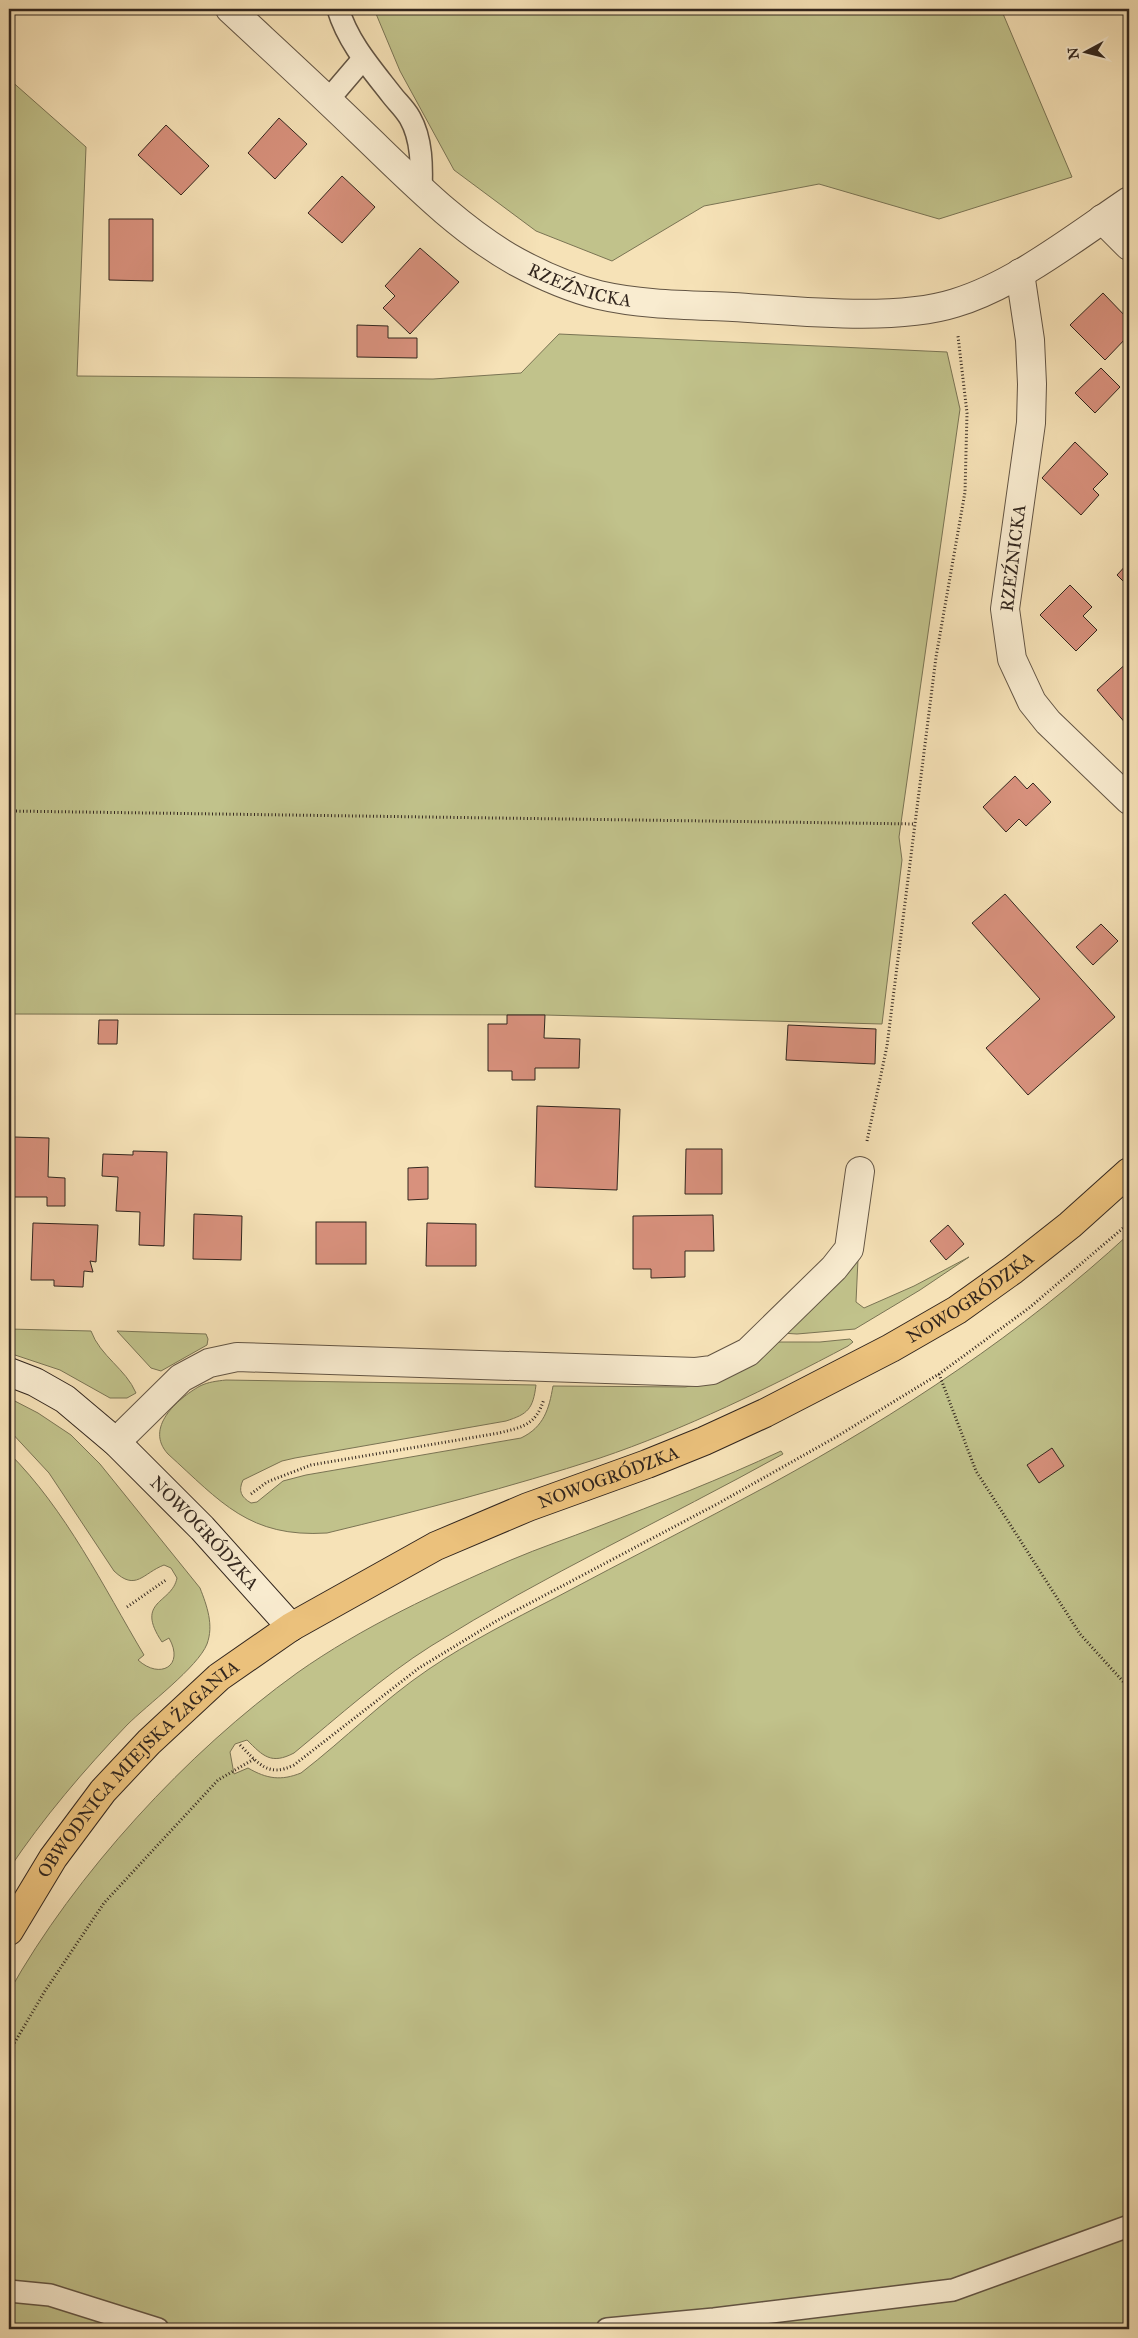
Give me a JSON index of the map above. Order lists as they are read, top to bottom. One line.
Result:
{"streets":{"main road":["NOWOGRÓDZKA","OBWODNICA MIEJSKA ŻAGANIA"],"street":["RZEŹNICKA"]},"crossings":[["NOWOGRÓDZKA","OBWODNICA MIEJSKA ŻAGANIA"]],"north":"left"}
